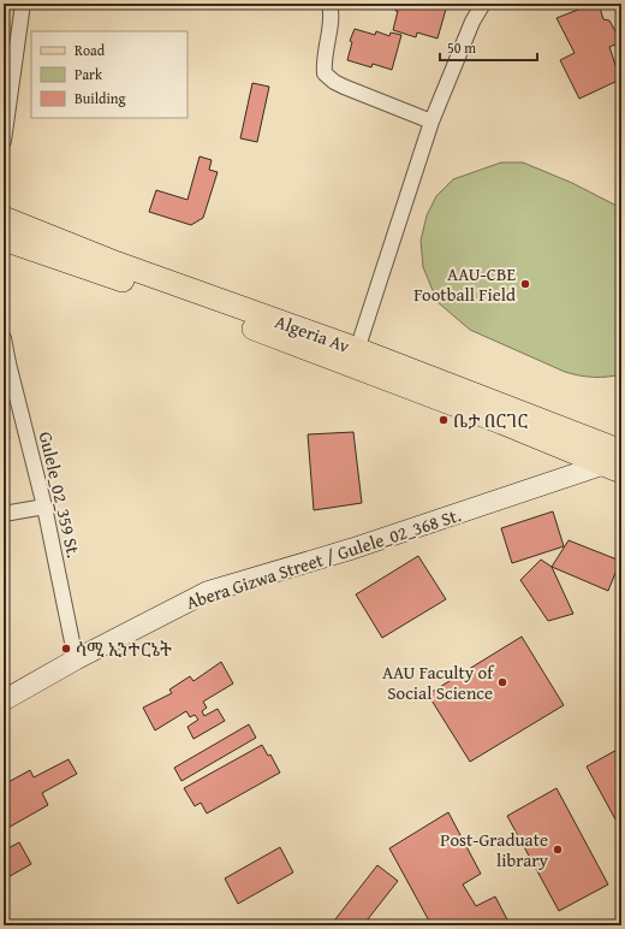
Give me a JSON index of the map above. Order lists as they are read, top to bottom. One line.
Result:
{"streets":{"main road":["Algeria Av","Abera Gizwa Street / Gulele_02_368 St."],"street":["Gulele_02_359 St."]},"crossings":[["Algeria Av","Abera Gizwa Street / Gulele_02_368 St."],["Gulele_02_359 St.","Abera Gizwa Street / Gulele_02_368 St."]],"places":["AAU-CBE Football Field","ቤታ በርገር","ሳሚ ኢንተርኔት","AAU Faculty of Social Science","Post-Graduate library"],"legend":["Road","Park","Building"],"scale_bar":"50 m"}
